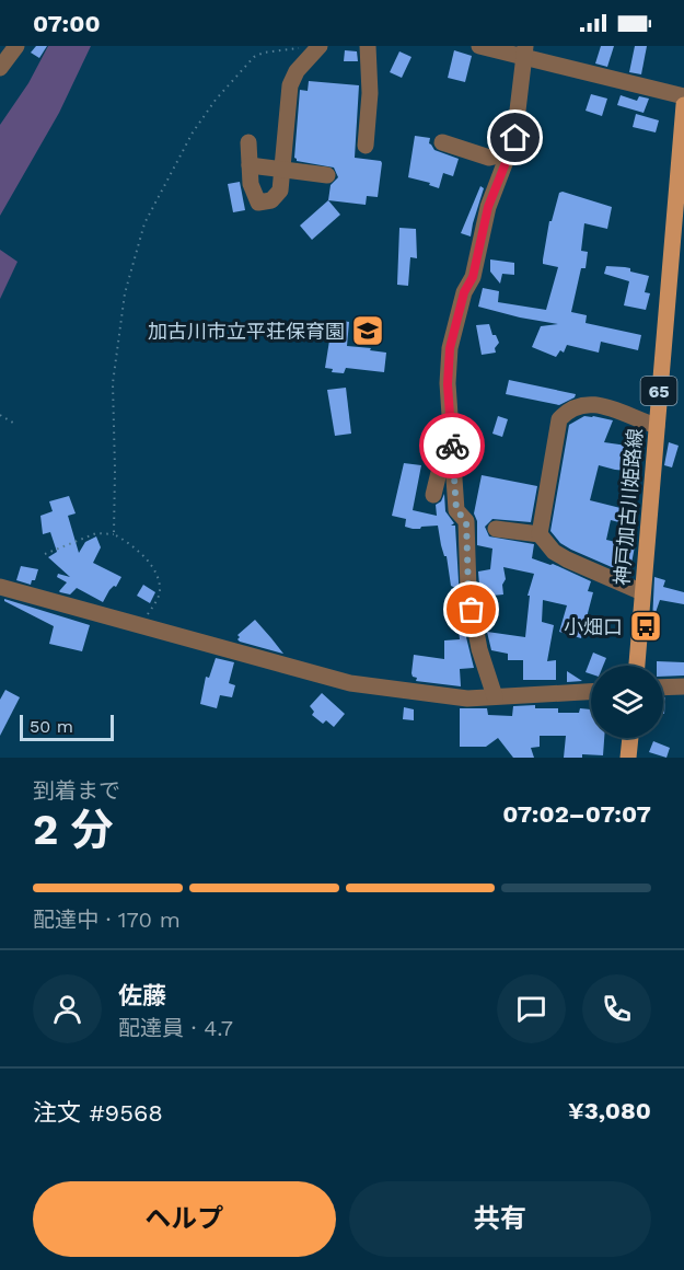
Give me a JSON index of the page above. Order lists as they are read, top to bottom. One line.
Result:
{"streets":{"main road":["65","神戸加古川姫路線"]},"places":{"school or university":["加古川市立平荘保育園"],"bus stop":["小畑口"]},"scale_bar":"50 m","page":{"status":"07:00","scale":"50 m","heading":["2 分","到着まで","07:02–07:07"],"panel":["佐藤","配達員 · 4.7","注文 #9568","¥3,080"],"bar":"配達中 · 170 m","buttons":["ヘルプ","共有"]}}
